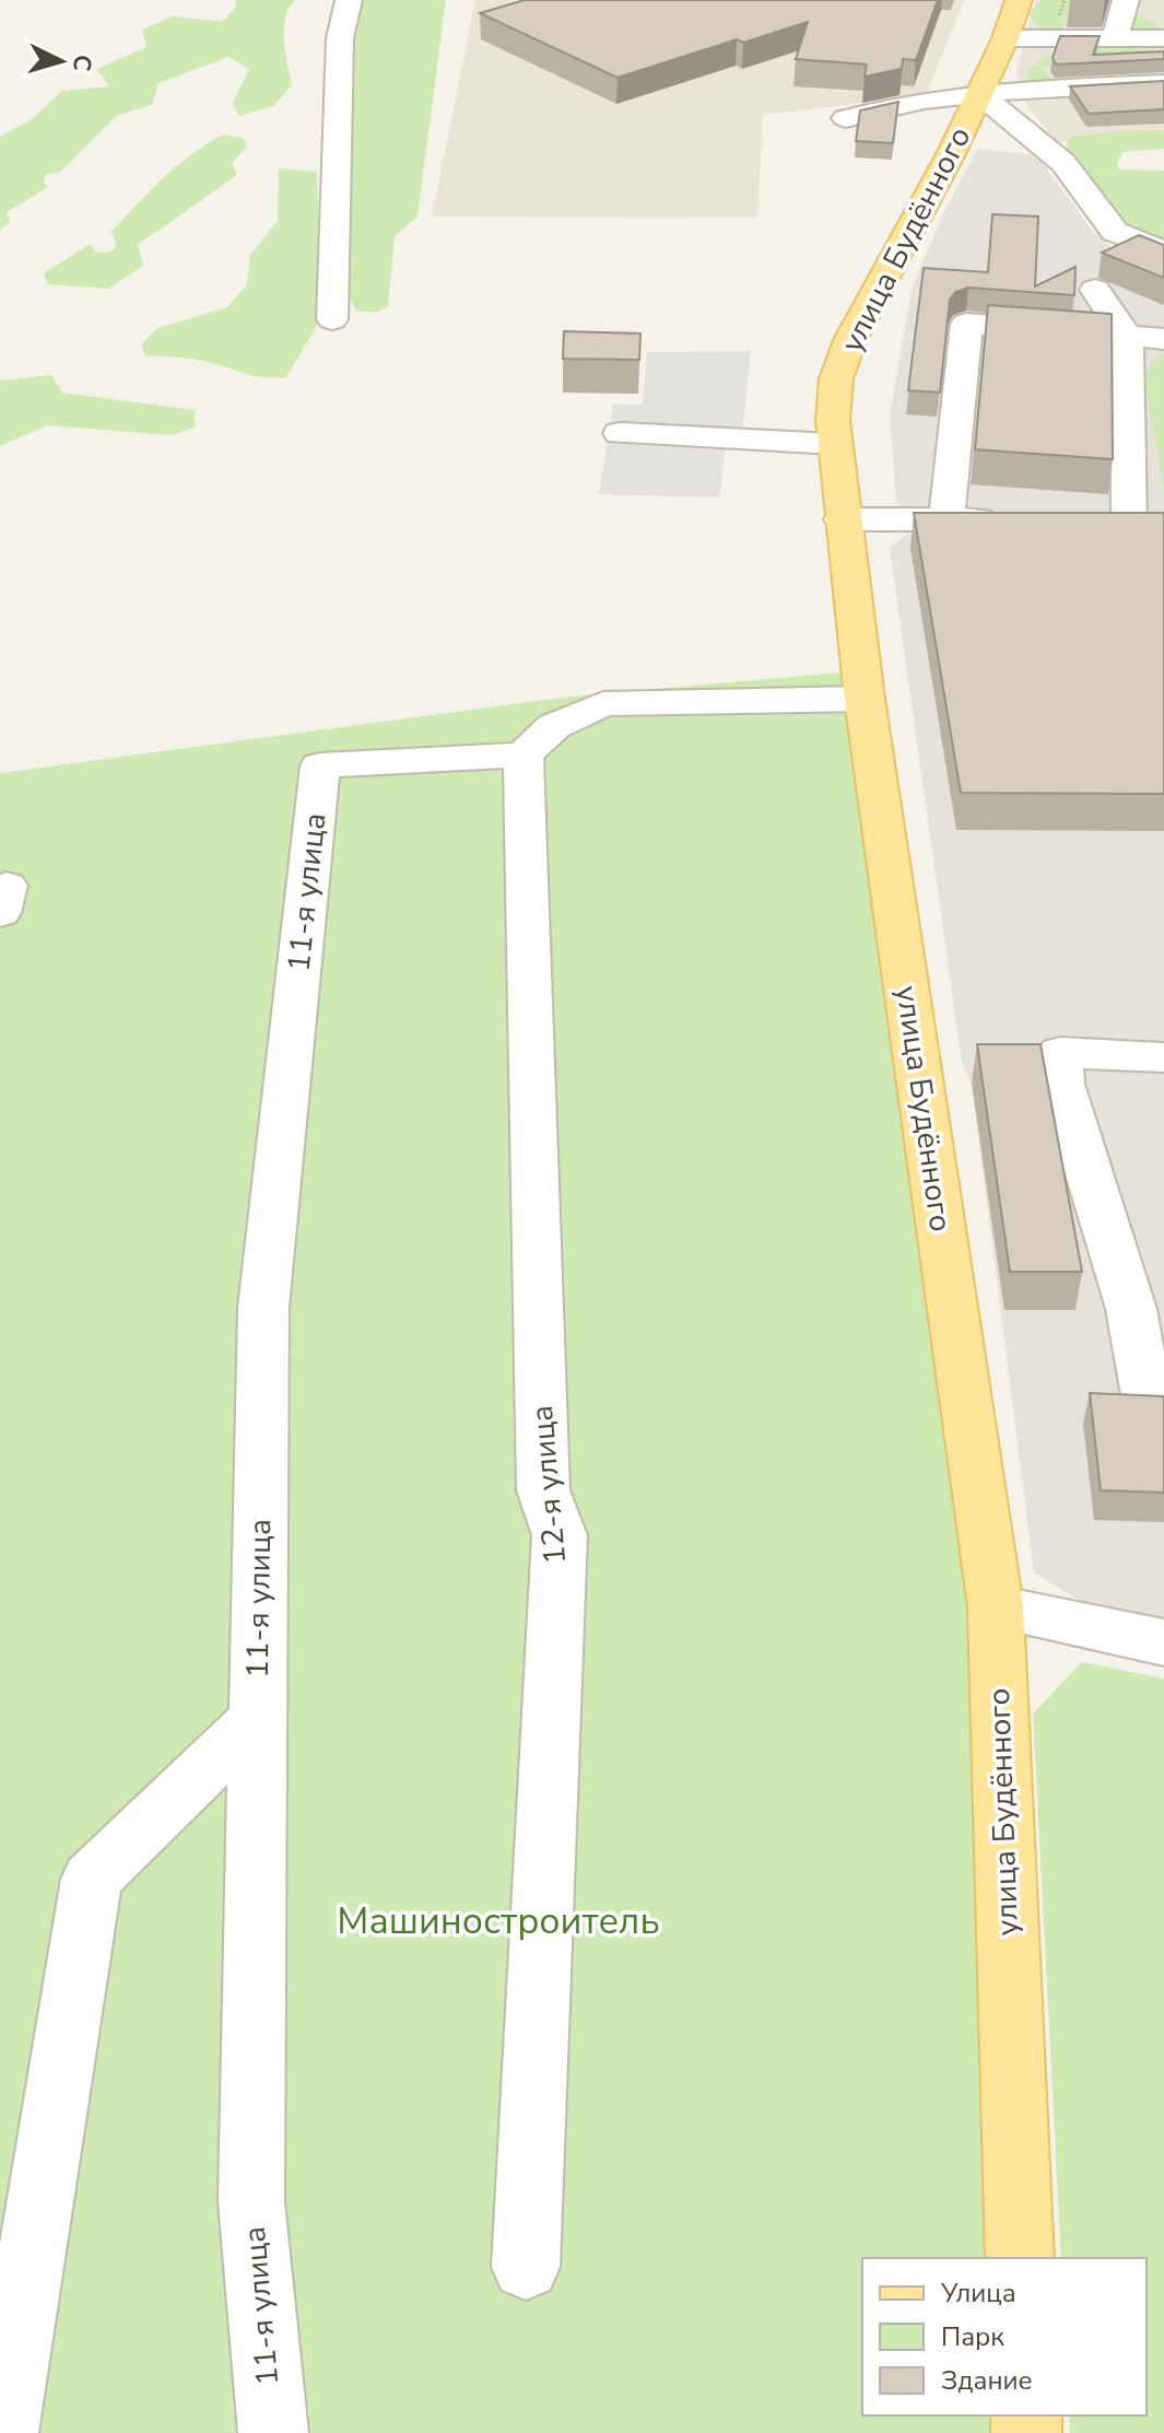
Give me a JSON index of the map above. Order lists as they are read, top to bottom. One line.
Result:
{"streets":{"main road":["улица Будённого"],"street":["11-я улица","12-я улица"]},"crossings":[["11-я улица","12-я улица"]],"parks":["Машиностроитель"],"legend":["Улица","Парк","Здание"],"north":"right"}
